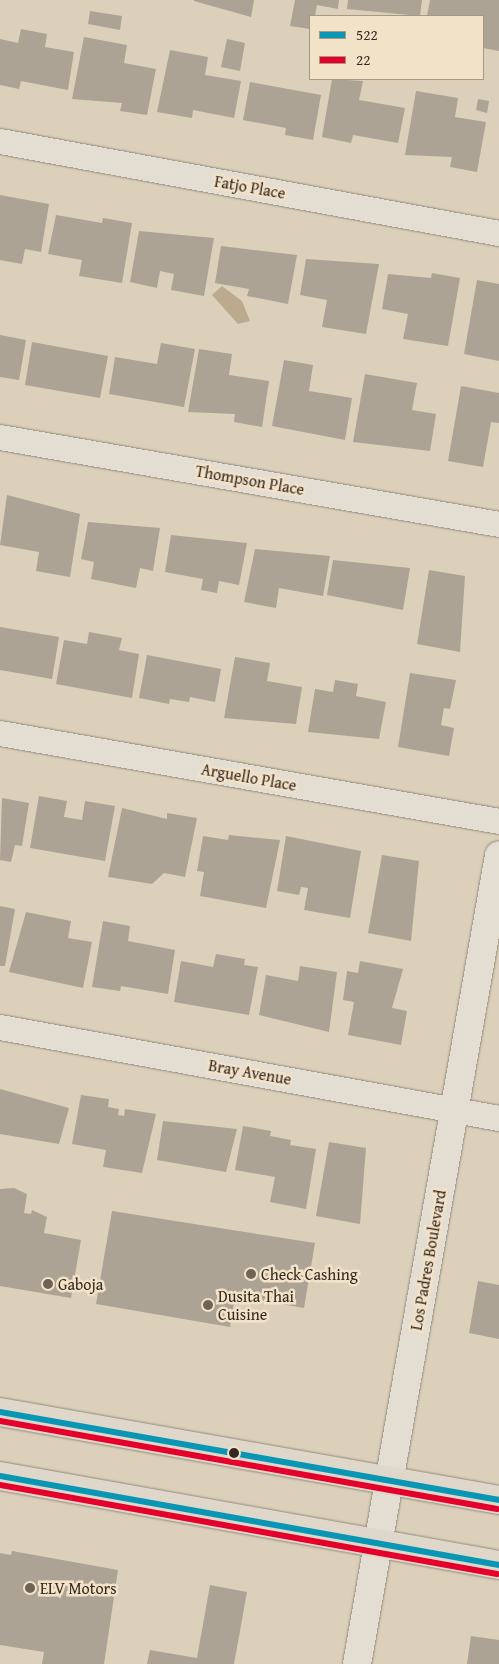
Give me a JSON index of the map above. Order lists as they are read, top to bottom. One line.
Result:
{"streets":{"street":["Fatjo Place","Thompson Place","Arguello Place","Bray Avenue","Los Padres Boulevard"]},"crossings":[["Bray Avenue","Los Padres Boulevard"]],"places":["Check Cashing","Gaboja","Dusita Thai Cuisine","ELV Motors"],"lines":["transit line 522","transit line 22"],"legend":["522","22"]}
